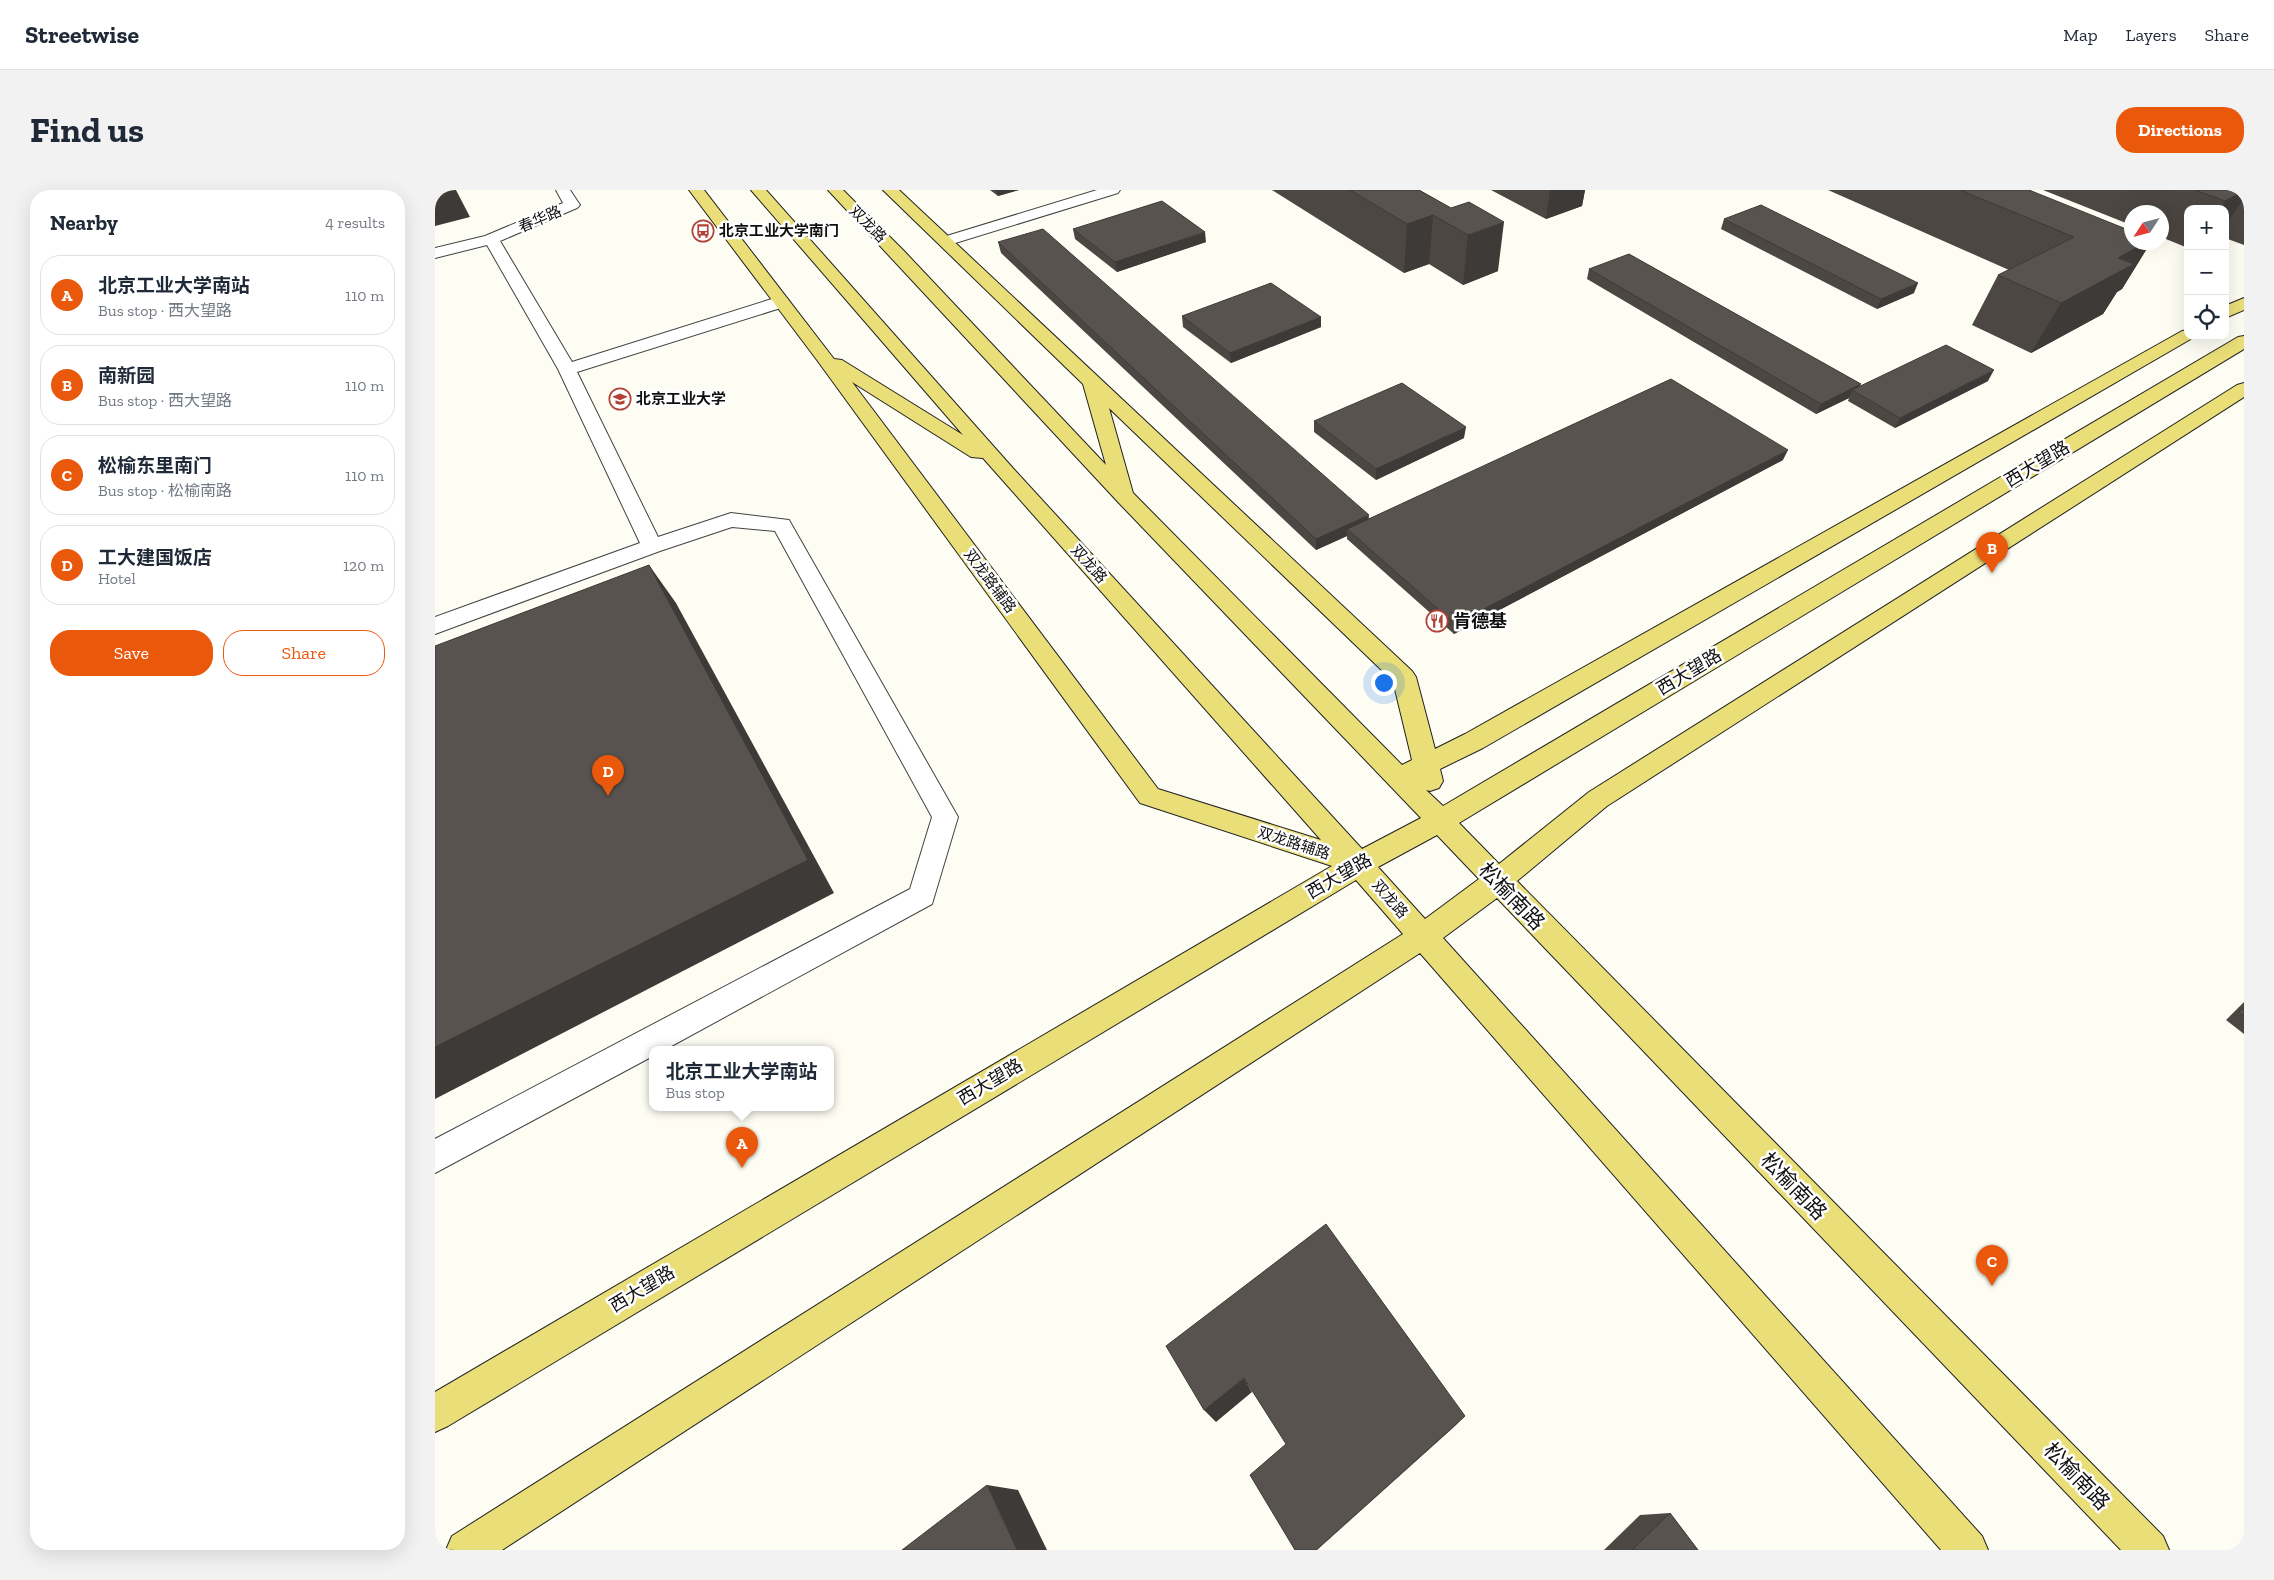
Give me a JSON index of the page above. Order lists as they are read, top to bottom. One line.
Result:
{"streets":{"main road":["双龙路","西大望路","双龙路辅路","松榆南路"],"street":["春华路"]},"crossings":[["双龙路","西大望路"],["双龙路","双龙路辅路"],["双龙路","松榆南路"],["西大望路","双龙路辅路"],["西大望路","松榆南路"]],"places":{"bus stop":["北京工业大学南门"],"school or university":["北京工业大学"],"restaurant":["肯德基"]},"north":"bottom left","page":{"header":"Streetwise","nav":["Map","Layers","Share"],"buttons":["Directions",["Save","Share"]],"title":"Find us","heading":["Nearby","4 results"],"map_buttons":["+","−"],"list":[{"mark":"A","name":"北京工业大学南站","note":"Bus stop · 西大望路","value":"110 m"},{"mark":"B","name":"南新园","note":"Bus stop · 西大望路","value":"110 m"},{"mark":"C","name":"松榆东里南门","note":"Bus stop · 松榆南路","value":"110 m"},{"mark":"D","name":"工大建国饭店","note":"Hotel","value":"120 m"}],"pins":["B","D","A","C"],"popup":["北京工业大学南站","Bus stop"]}}
